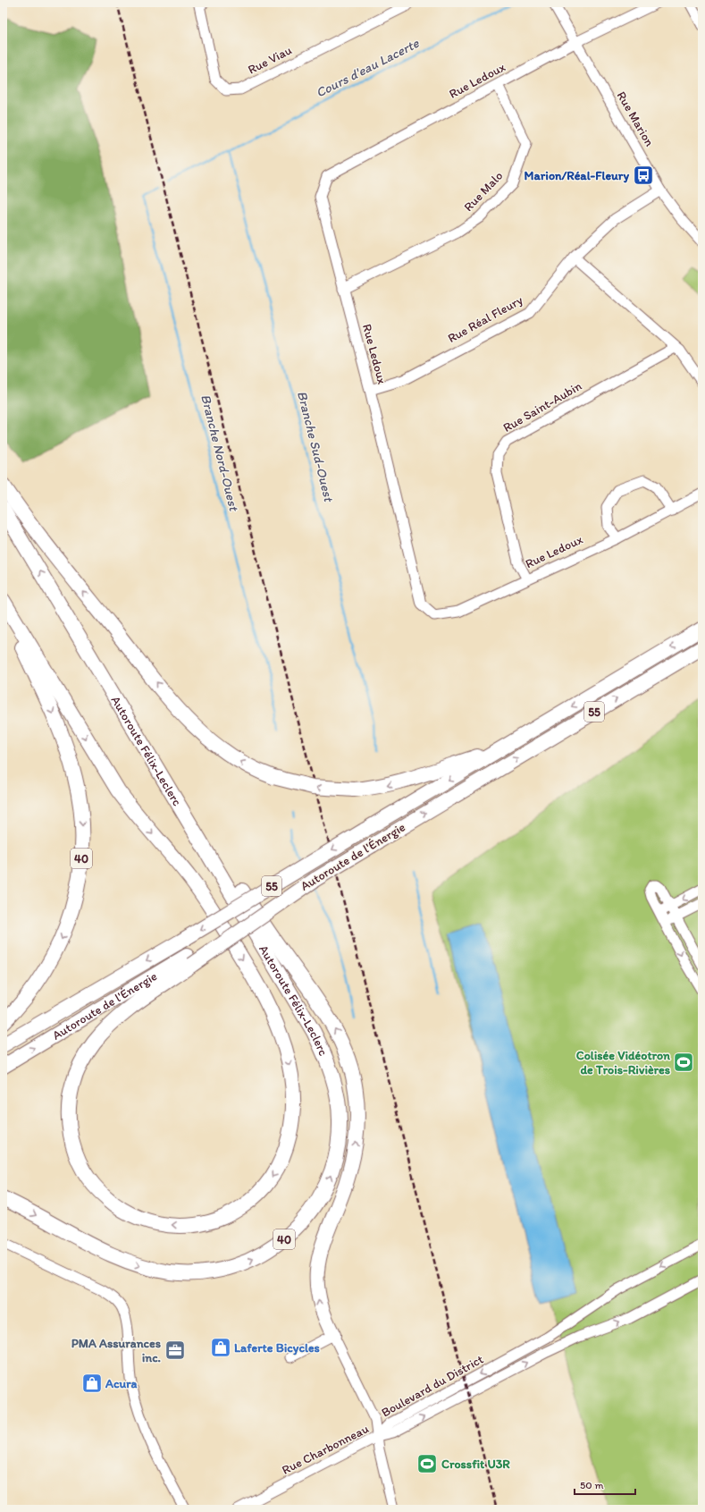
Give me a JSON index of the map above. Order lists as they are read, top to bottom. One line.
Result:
{"streets":{"highway":["55","Autoroute Félix-Leclerc","Autoroute de l'Énergie","40"],"street":["Rue Viau","Rue Ledoux","Rue Marion","Rue Malo","Rue Réal Fleury","Rue Saint-Aubin","Boulevard du District","Rue Charbonneau"]},"crossings":[["Rue Ledoux","Rue Marion"],["Rue Ledoux","Rue Malo"],["Rue Ledoux","Rue Réal Fleury"],["Rue Ledoux","Rue Saint-Aubin"],["Rue Marion","Rue Réal Fleury"],["Boulevard du District","Rue Charbonneau"]],"water":["Cours d'eau Lacerte","Branche Sud-Ouest","Branche Nord-Ouest"],"places":{"bus stop":["Marion/Réal-Fleury"],"sports":["Colisée Vidéotron de Trois-Rivières","Crossfit U3R"],"shop":["Laferte Bicycles","Acura"],"office":["PMA Assurances inc."]},"scale_bar":"50 m"}
